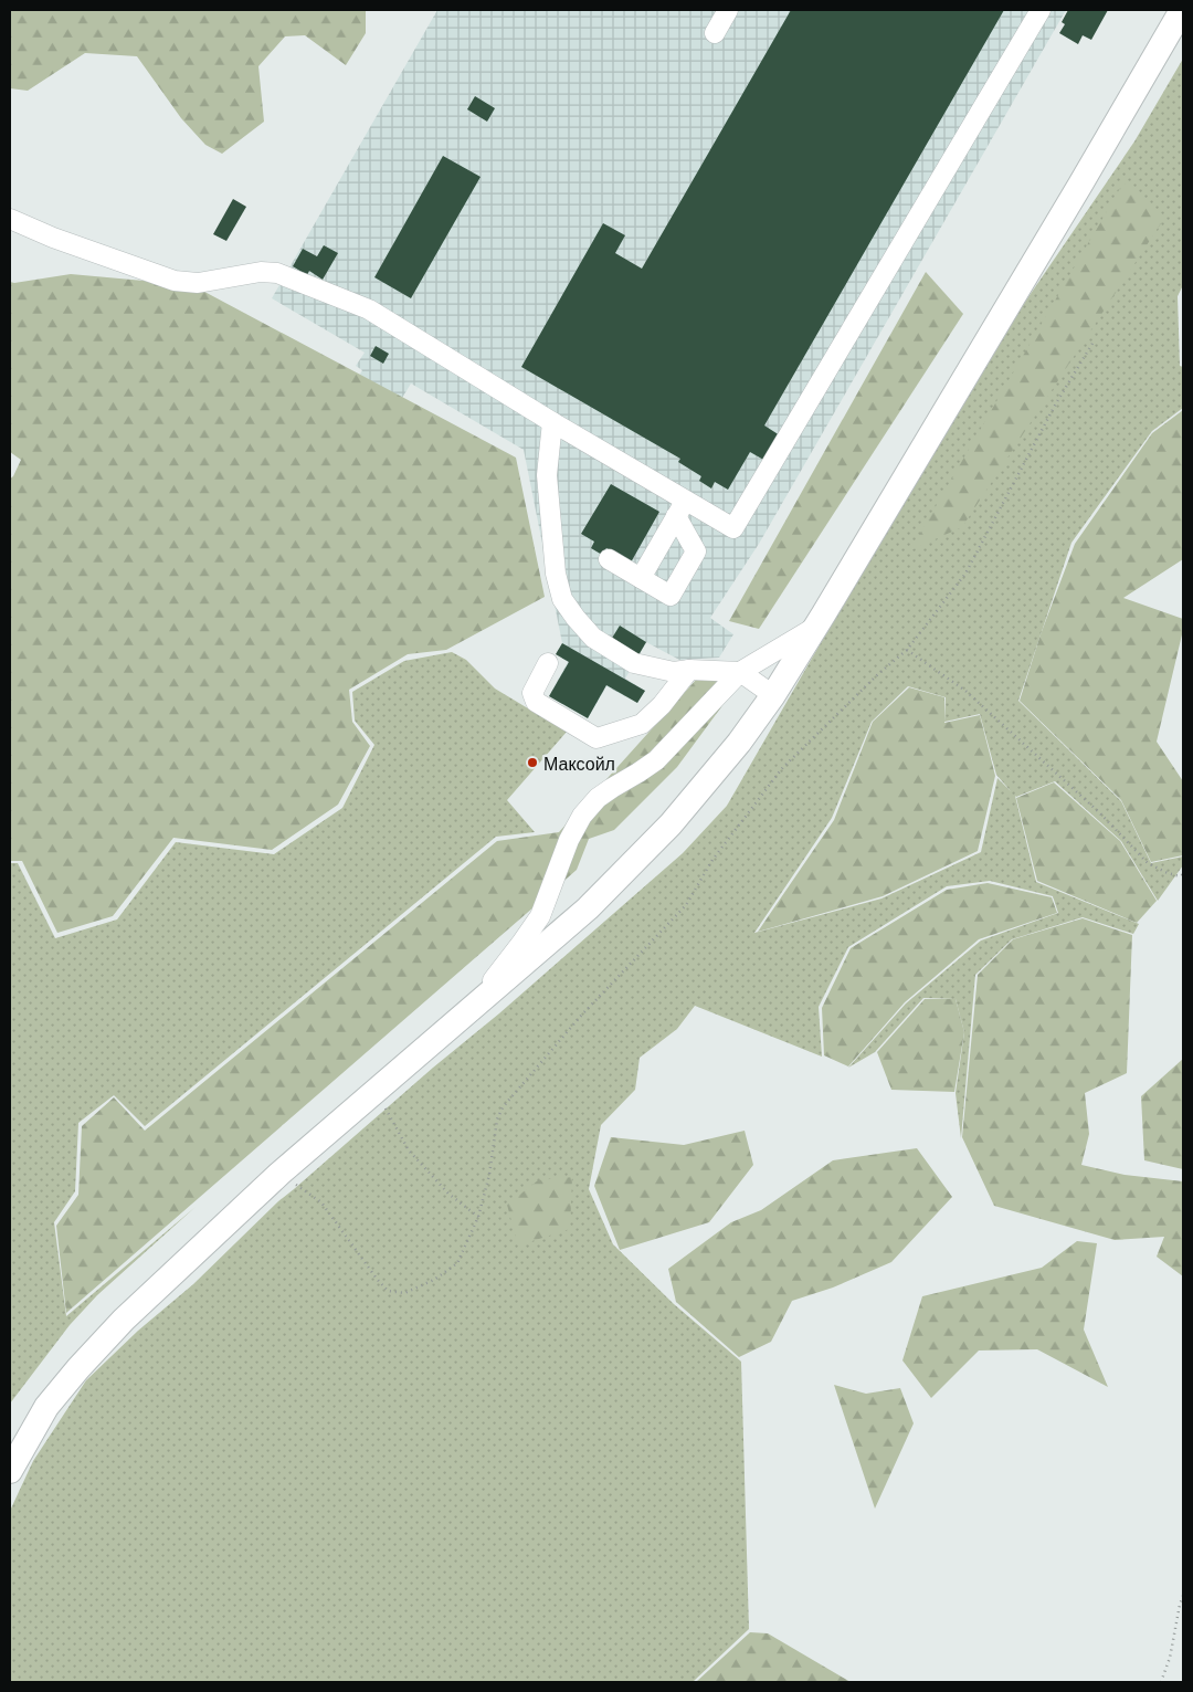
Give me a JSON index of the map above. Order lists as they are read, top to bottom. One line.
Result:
{"places":["Максойл"]}
